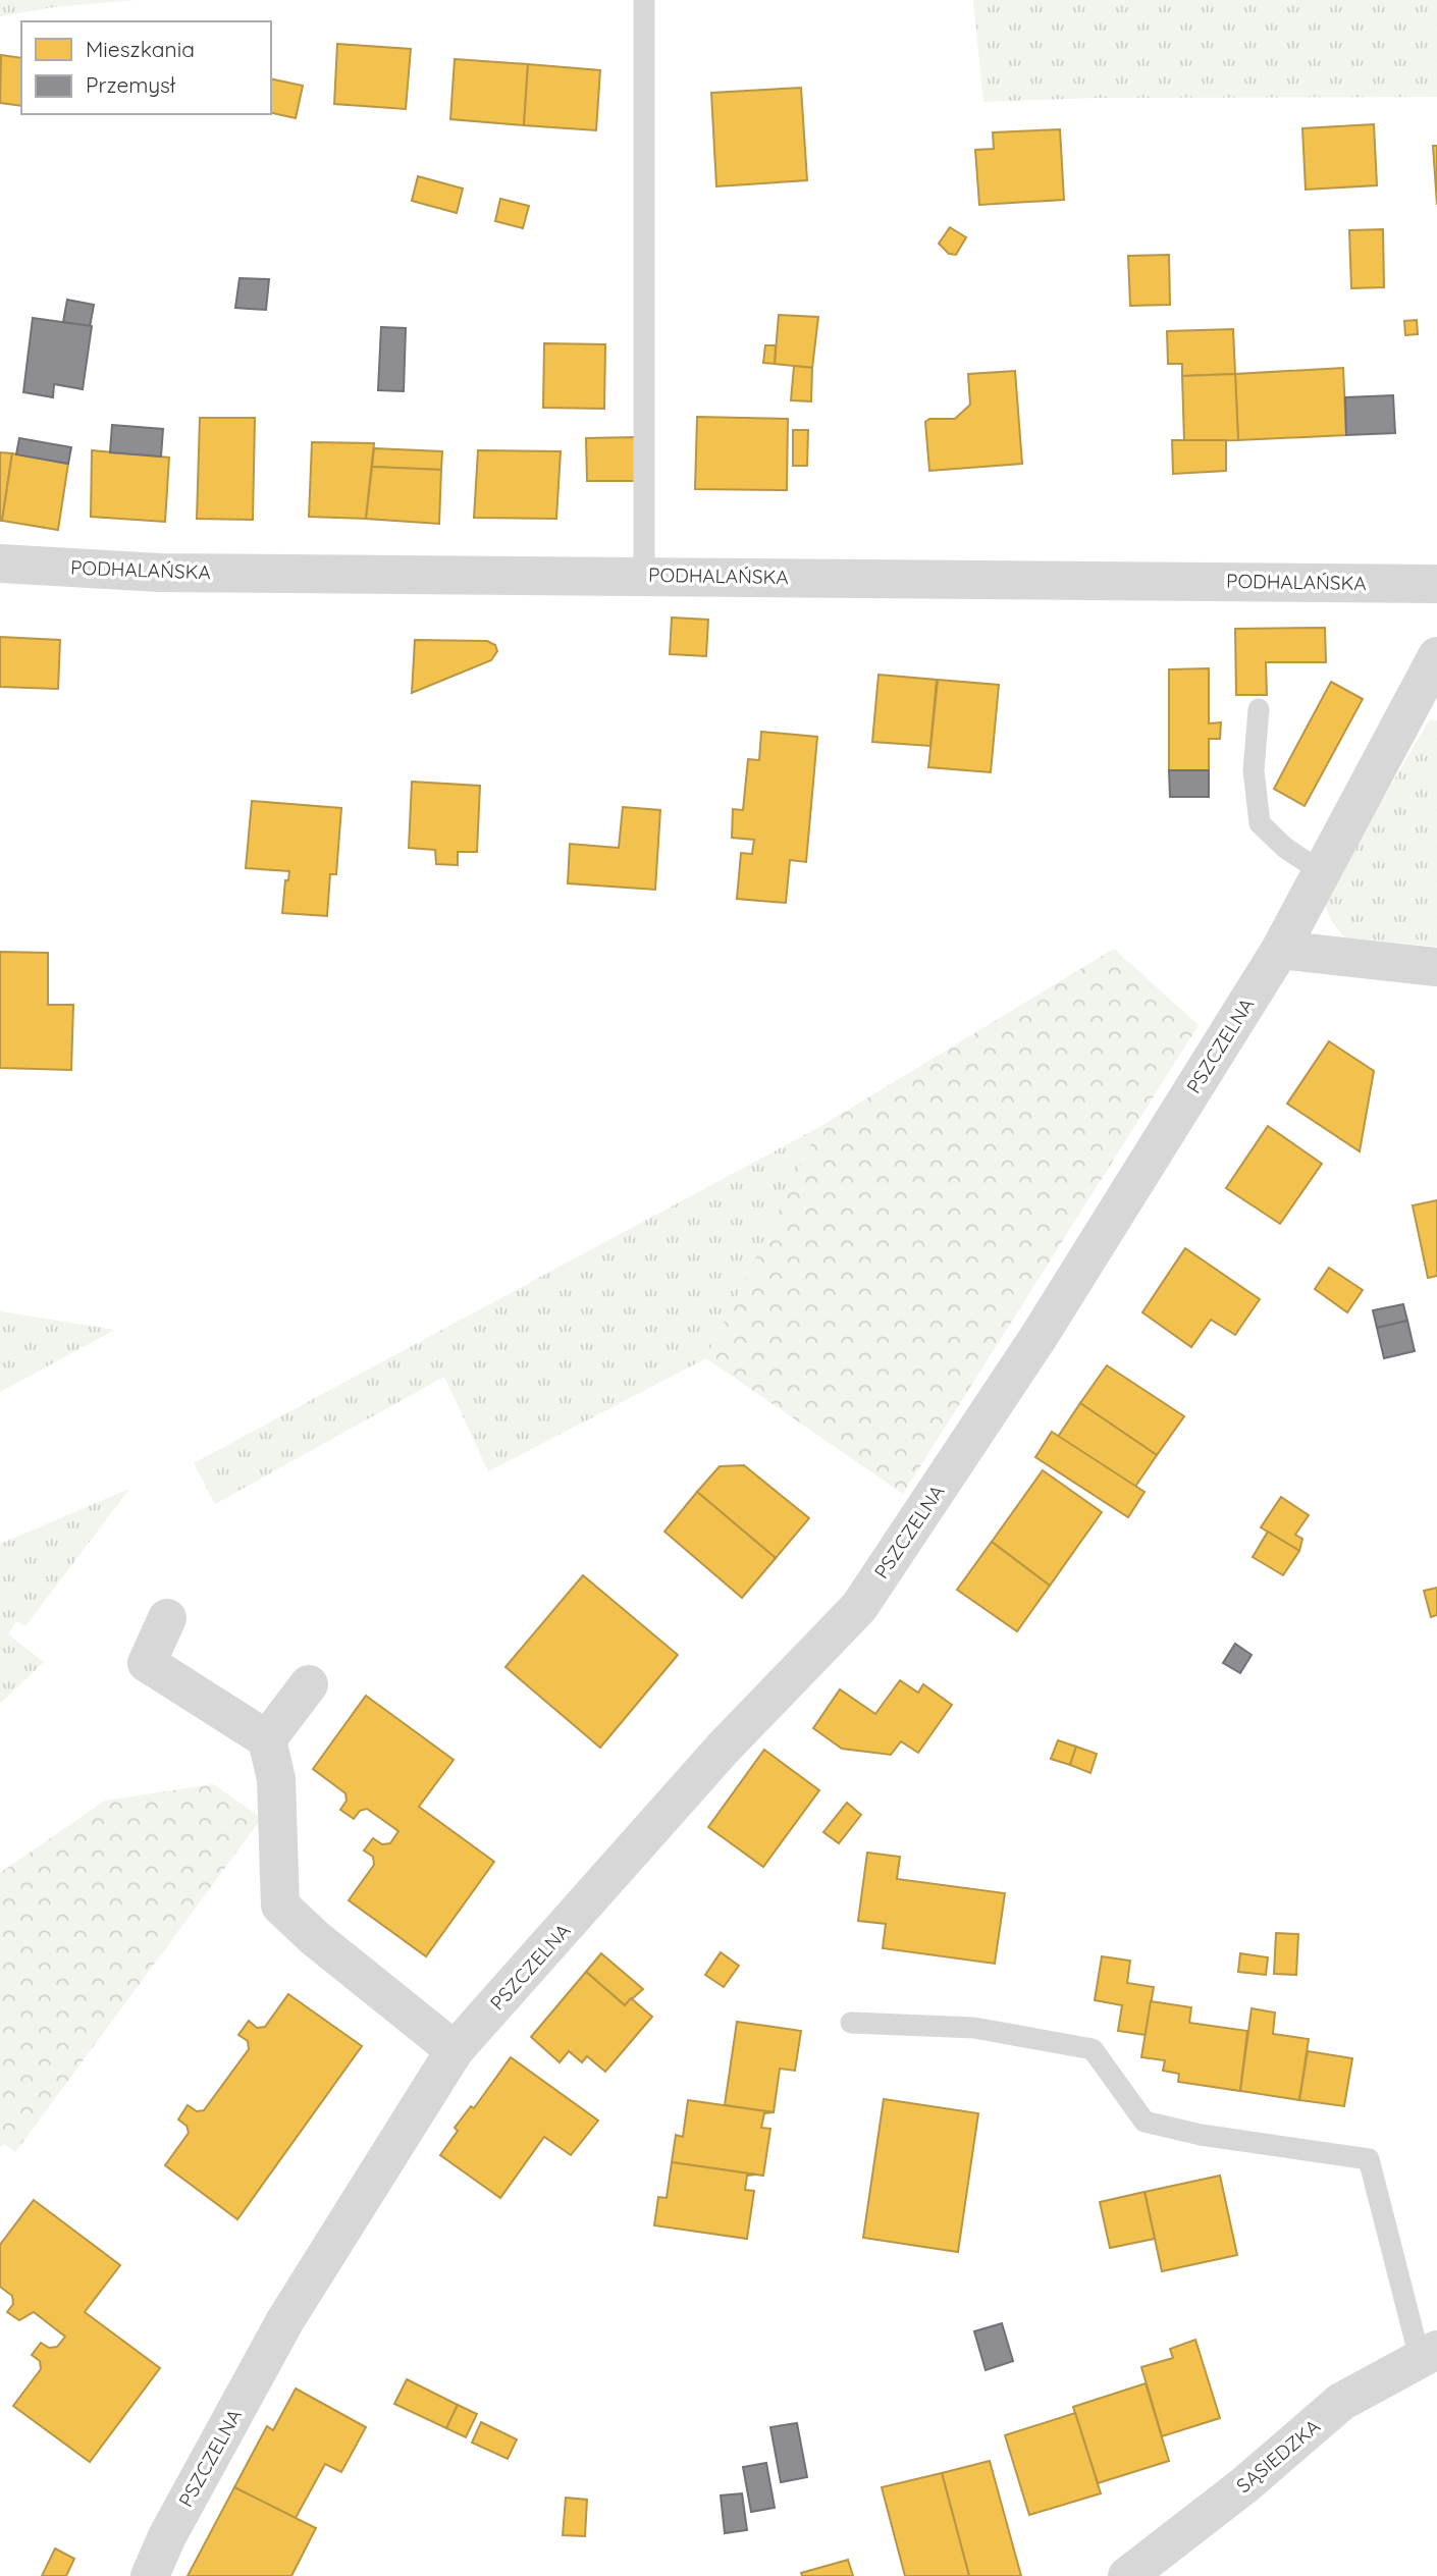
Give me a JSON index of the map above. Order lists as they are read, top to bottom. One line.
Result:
{"streets":{"street":["PODHALAŃSKA","PSZCZELNA","SĄSIEDZKA"]},"legend":["Mieszkania","Przemysł"]}
